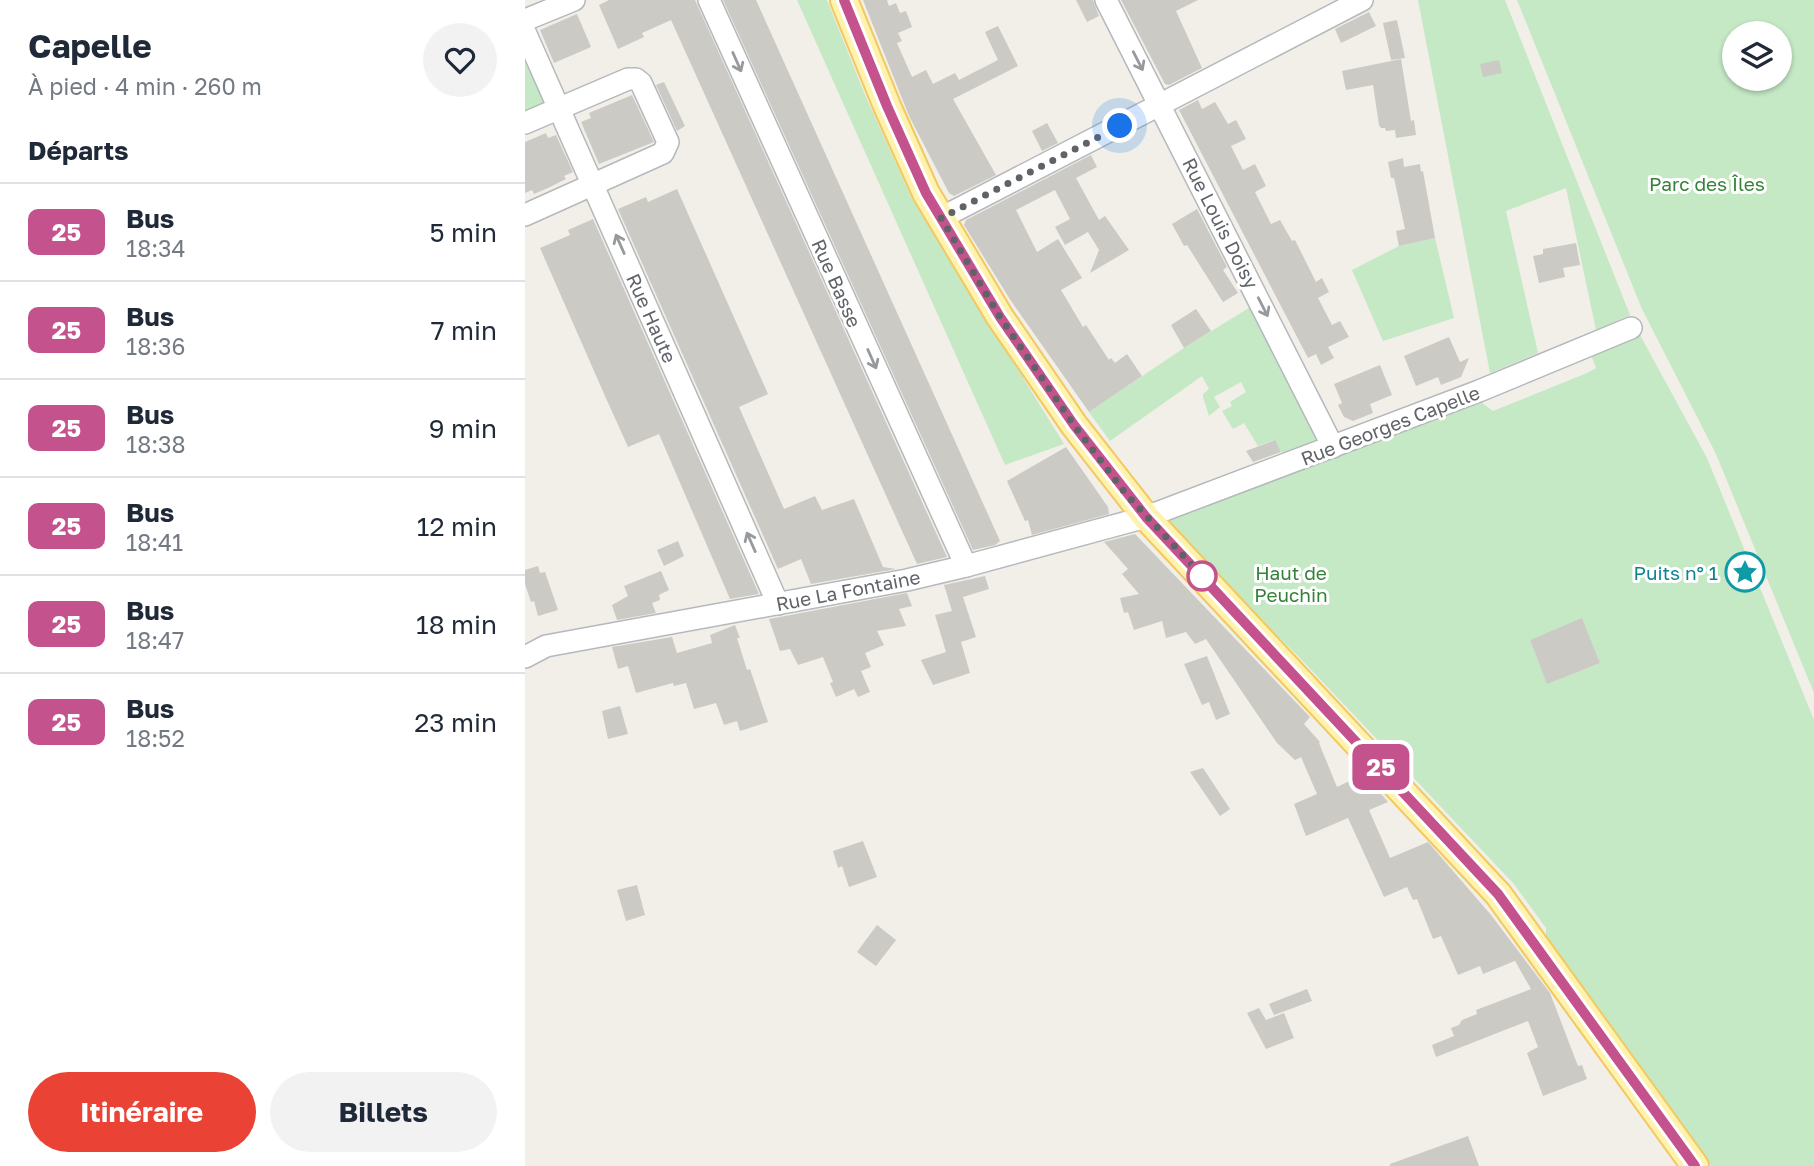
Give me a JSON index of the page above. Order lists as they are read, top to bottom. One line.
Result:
{"streets":{"street":["Rue Louis Doisy","Rue Basse","Rue Haute","Rue Georges Capelle","Rue La Fontaine"]},"crossings":[["Rue Louis Doisy","Rue Georges Capelle"],["Rue Basse","Rue La Fontaine"],["Rue Haute","Rue La Fontaine"],["Rue Georges Capelle","Rue La Fontaine"]],"one_way":["Rue Louis Doisy","Rue Basse","Rue Haute"],"parks":["Parc des Îles","Haut de Peuchin"],"places":{"place":["Puits n° 1"]},"lines":["bus line 25"],"page":{"heading":[["Capelle","À pied · 4 min · 260 m"],"Départs"],"on_map":"25","list":[{"mark":"25","name":"Bus","note":"18:34","value":"5 min"},{"mark":"25","name":"Bus","note":"18:36","value":"7 min"},{"mark":"25","name":"Bus","note":"18:38","value":"9 min"},{"mark":"25","name":"Bus","note":"18:41","value":"12 min"},{"mark":"25","name":"Bus","note":"18:47","value":"18 min"},{"mark":"25","name":"Bus","note":"18:52","value":"23 min"}],"buttons":["Itinéraire","Billets"]}}
